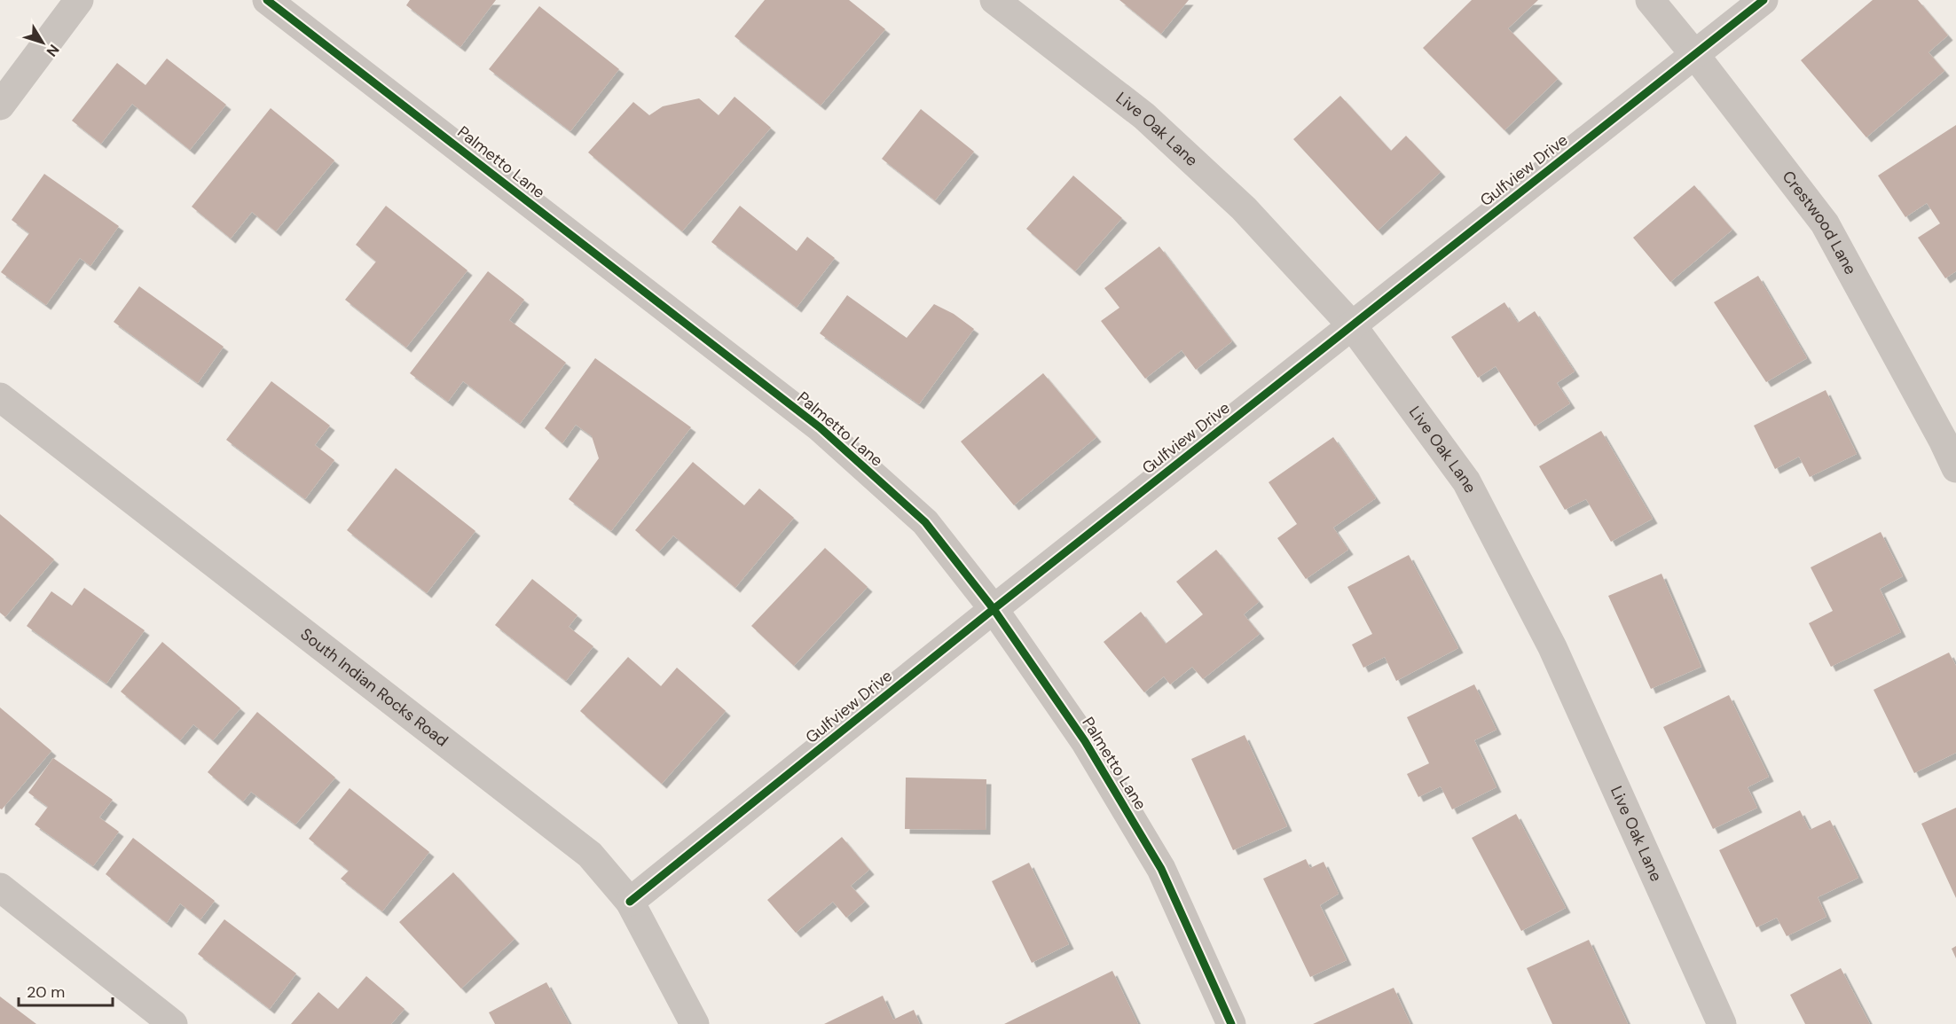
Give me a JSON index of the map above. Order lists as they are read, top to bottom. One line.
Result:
{"streets":{"street":["Live Oak Lane","Palmetto Lane","Gulfview Drive","Crestwood Lane","South Indian Rocks Road"]},"crossings":[["Live Oak Lane","Gulfview Drive"],["Palmetto Lane","Gulfview Drive"],["Gulfview Drive","Crestwood Lane"],["Gulfview Drive","South Indian Rocks Road"]],"scale_bar":"20 m","north":"bottom right"}
